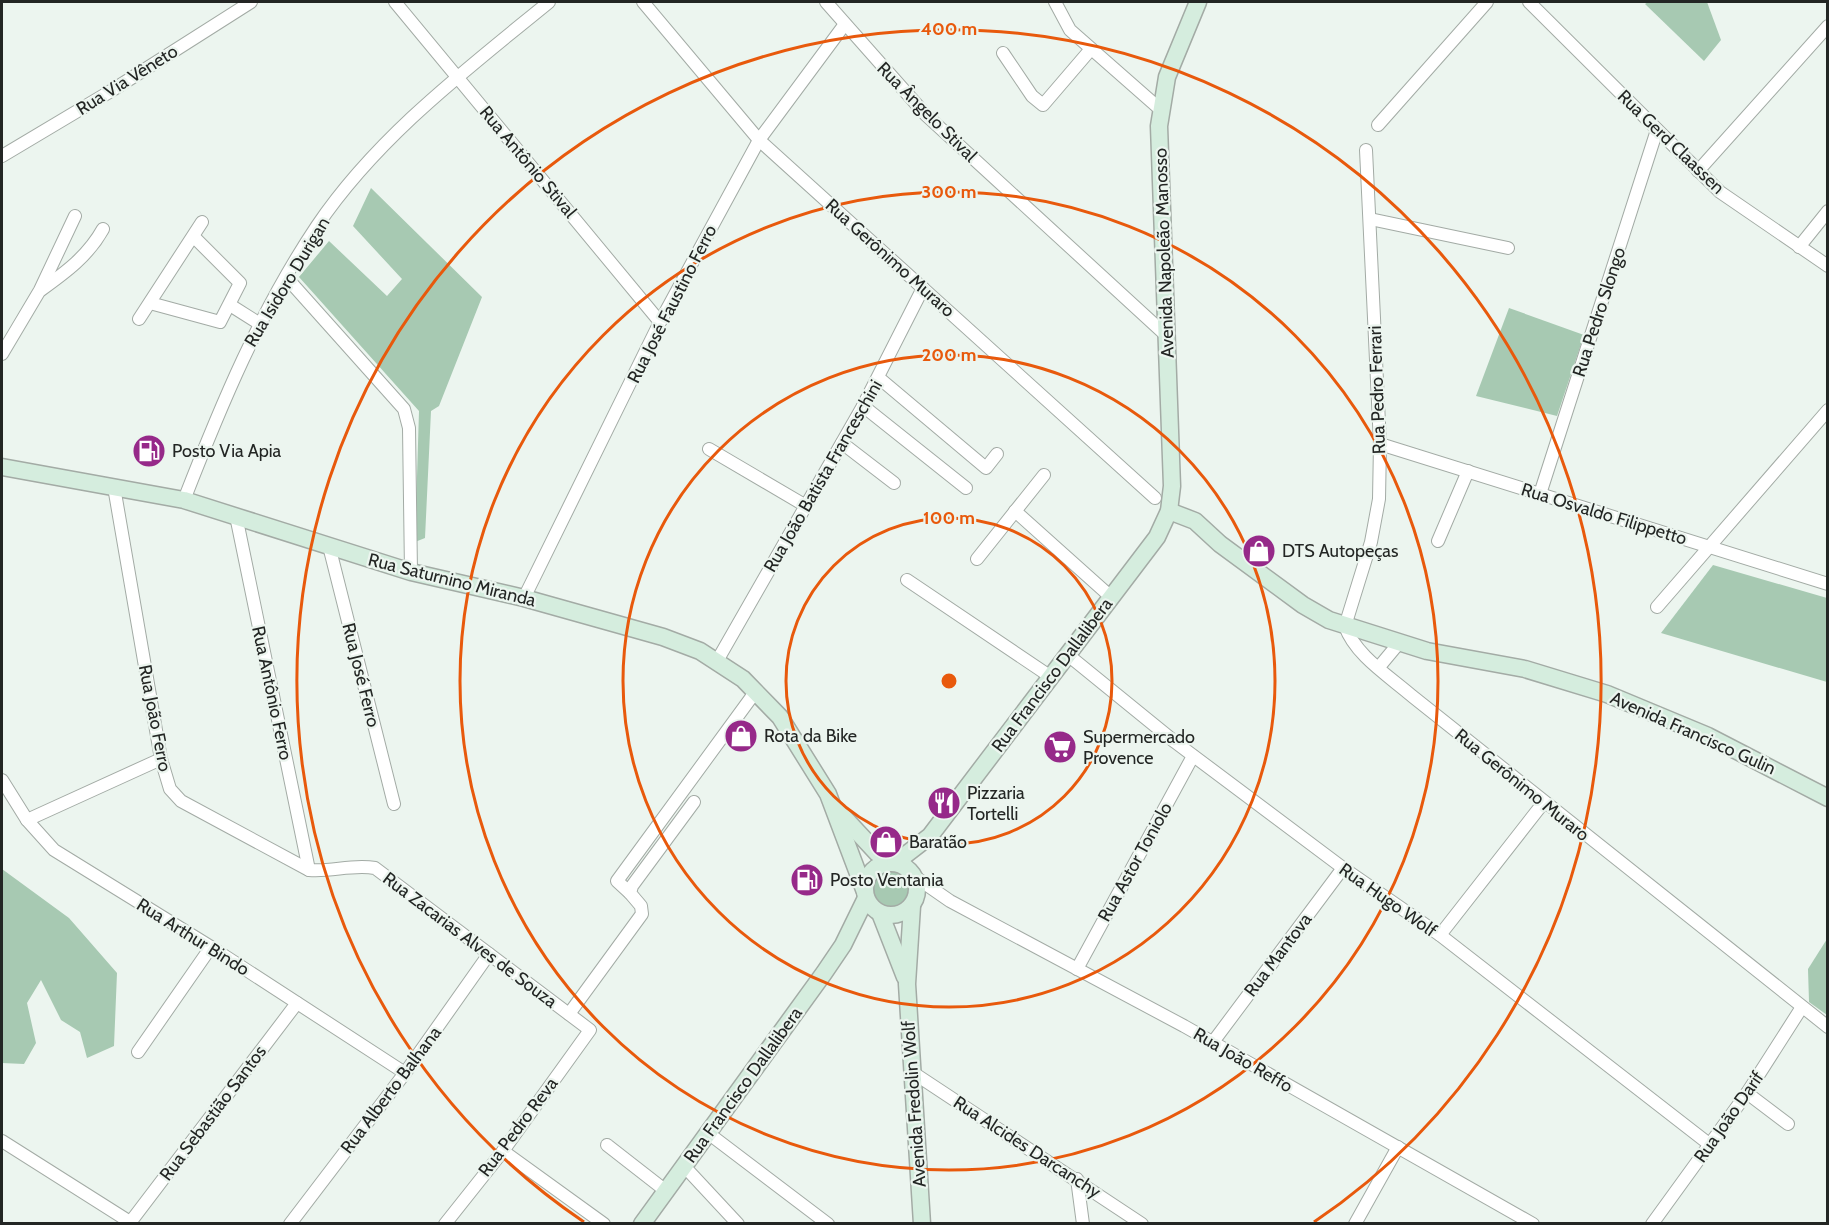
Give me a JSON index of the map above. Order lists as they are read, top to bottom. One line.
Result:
{"streets":{"street":["Rua Via Vêneto","Rua Ângelo Stival","Rua Gerd Claassen","Rua Antônio Stival","Avenida Napoleão Manosso","Rua Gerônimo Muraro","Rua Isidoro Durigan","Rua José Faustino Ferro","Rua Pedro Slongo","Rua Pedro Ferrari","Rua João Batista Franceschini","Rua Osvaldo Filippetto","Rua Saturnino Miranda","Rua José Ferro","Rua Francisco Dallalibera","Rua Antônio Ferro","Rua João Ferro","Avenida Francisco Gulin","Rua Astor Toniolo","Rua Hugo Wolf","Rua Arthur Bindo","Rua Zacarias Alves de Souza","Rua Mantova","Rua João Reffo","Rua Alberto Balhana","Avenida Fredolin Wolf","Rua Sebastião Santos","Rua João Darif","Rua Pedro Reva","Rua Alcides Darcanchy"]},"crossings":[["Rua Ângelo Stival","Avenida Napoleão Manosso"],["Rua Ângelo Stival","Rua José Faustino Ferro"],["Rua Gerd Claassen","Rua Pedro Slongo"],["Rua Antônio Stival","Rua Isidoro Durigan"],["Rua Antônio Stival","Rua José Faustino Ferro"],["Avenida Napoleão Manosso","Rua Francisco Dallalibera"],["Rua Gerônimo Muraro","Rua José Faustino Ferro"],["Rua Gerônimo Muraro","Rua Pedro Ferrari"],["Rua Gerônimo Muraro","Rua João Batista Franceschini"],["Rua Gerônimo Muraro","Avenida Francisco Gulin"],["Rua Gerônimo Muraro","Rua João Darif"],["Rua Isidoro Durigan","Rua Saturnino Miranda"],["Rua José Faustino Ferro","Rua Saturnino Miranda"],["Rua Pedro Slongo","Rua Osvaldo Filippetto"],["Rua Pedro Ferrari","Rua Osvaldo Filippetto"],["Rua Pedro Ferrari","Avenida Francisco Gulin"],["Rua João Batista Franceschini","Rua Saturnino Miranda"],["Rua Saturnino Miranda","Rua José Ferro"],["Rua Saturnino Miranda","Rua Francisco Dallalibera"],["Rua Saturnino Miranda","Rua Antônio Ferro"],["Rua Saturnino Miranda","Rua João Ferro"],["Rua Saturnino Miranda","Rua João Reffo"],["Rua Saturnino Miranda","Avenida Fredolin Wolf"],["Rua Francisco Dallalibera","Rua Hugo Wolf"],["Rua Francisco Dallalibera","Rua João Reffo"],["Rua Francisco Dallalibera","Avenida Fredolin Wolf"],["Rua Antônio Ferro","Rua João Ferro"],["Rua Antônio Ferro","Rua Zacarias Alves de Souza"],["Rua João Ferro","Rua Zacarias Alves de Souza"],["Rua Astor Toniolo","Rua Hugo Wolf"],["Rua Astor Toniolo","Rua João Reffo"],["Rua Hugo Wolf","Rua Mantova"],["Rua Hugo Wolf","Rua João Darif"],["Rua Arthur Bindo","Rua Alberto Balhana"],["Rua Arthur Bindo","Rua Sebastião Santos"],["Rua Zacarias Alves de Souza","Rua Alberto Balhana"],["Rua Zacarias Alves de Souza","Rua Pedro Reva"],["Rua Mantova","Rua João Reffo"],["Rua João Reffo","Avenida Fredolin Wolf"],["Avenida Fredolin Wolf","Rua Alcides Darcanchy"]],"places":{"fuel station":["Posto Via Apia","Posto Ventania"],"shop":["DTS Autopeças","Rota da Bike","Baratão"],"supermarket":["Supermercado Provence"],"restaurant":["Pizzaria Tortelli"]},"rings":["400 m","300 m","200 m","100 m"]}
